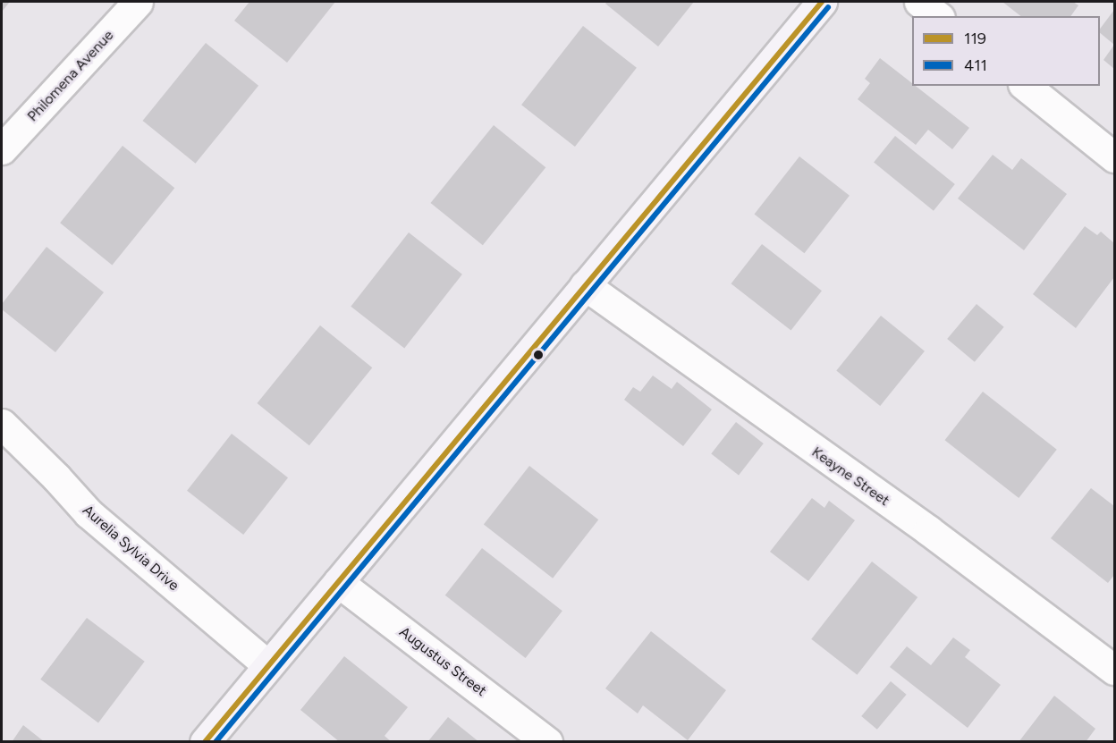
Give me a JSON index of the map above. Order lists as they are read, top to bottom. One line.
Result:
{"streets":{"street":["Philomena Avenue","Keayne Street","Aurelia Sylvia Drive","Augustus Street"]},"lines":["transit line 119","transit line 411"],"legend":["119","411"]}
